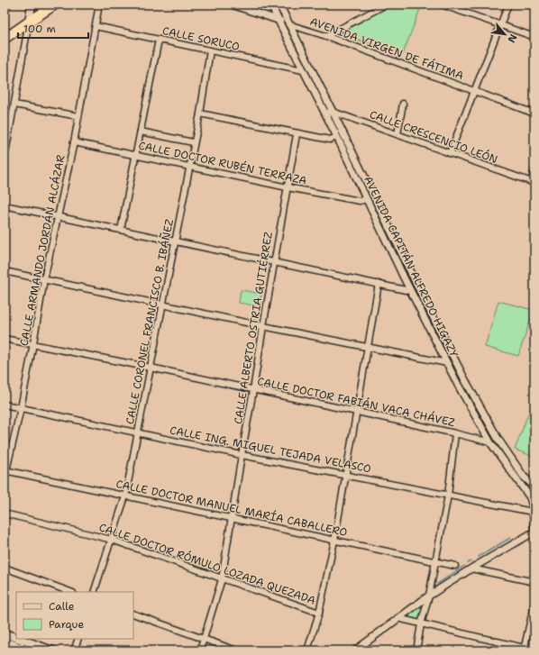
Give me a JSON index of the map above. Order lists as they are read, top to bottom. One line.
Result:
{"streets":{"street":["CALLE SORUCO","AVENIDA VIRGEN DE FÁTIMA","CALLE CRESCENCIO LEÓN","CALLE DOCTOR RUBÉN TERRAZA","CALLE ARMANDO JORDÁN ALCÁZAR","AVENIDA CAPITÁN ALFREDO HIGAZY","CALLE CORONEL FRANCISCO B. IBÁÑEZ","CALLE ALBERTO OSTRIA GUTIÉRREZ","CALLE DOCTOR FABIÁN VACA CHÁVEZ","CALLE ING. MIGUEL TEJADA VELASCO","CALLE DOCTOR MANUEL MARÍA CABALLERO","CALLE DOCTOR RÓMULO LOZADA QUEZADA"]},"crossings":[["CALLE SORUCO","CALLE ARMANDO JORDÁN ALCÁZAR"],["CALLE SORUCO","AVENIDA CAPITÁN ALFREDO HIGAZY"],["CALLE SORUCO","CALLE CORONEL FRANCISCO B. IBÁÑEZ"],["AVENIDA VIRGEN DE FÁTIMA","AVENIDA CAPITÁN ALFREDO HIGAZY"],["CALLE CRESCENCIO LEÓN","AVENIDA CAPITÁN ALFREDO HIGAZY"],["CALLE DOCTOR RUBÉN TERRAZA","CALLE ARMANDO JORDÁN ALCÁZAR"],["CALLE DOCTOR RUBÉN TERRAZA","AVENIDA CAPITÁN ALFREDO HIGAZY"],["CALLE DOCTOR RUBÉN TERRAZA","CALLE CORONEL FRANCISCO B. IBÁÑEZ"],["CALLE DOCTOR RUBÉN TERRAZA","CALLE ALBERTO OSTRIA GUTIÉRREZ"],["CALLE ARMANDO JORDÁN ALCÁZAR","CALLE DOCTOR FABIÁN VACA CHÁVEZ"],["CALLE ARMANDO JORDÁN ALCÁZAR","CALLE ING. MIGUEL TEJADA VELASCO"],["CALLE ARMANDO JORDÁN ALCÁZAR","CALLE DOCTOR MANUEL MARÍA CABALLERO"],["AVENIDA CAPITÁN ALFREDO HIGAZY","CALLE DOCTOR FABIÁN VACA CHÁVEZ"],["AVENIDA CAPITÁN ALFREDO HIGAZY","CALLE ING. MIGUEL TEJADA VELASCO"],["CALLE CORONEL FRANCISCO B. IBÁÑEZ","CALLE DOCTOR FABIÁN VACA CHÁVEZ"],["CALLE CORONEL FRANCISCO B. IBÁÑEZ","CALLE ING. MIGUEL TEJADA VELASCO"],["CALLE CORONEL FRANCISCO B. IBÁÑEZ","CALLE DOCTOR MANUEL MARÍA CABALLERO"],["CALLE CORONEL FRANCISCO B. IBÁÑEZ","CALLE DOCTOR RÓMULO LOZADA QUEZADA"],["CALLE ALBERTO OSTRIA GUTIÉRREZ","CALLE DOCTOR FABIÁN VACA CHÁVEZ"],["CALLE ALBERTO OSTRIA GUTIÉRREZ","CALLE ING. MIGUEL TEJADA VELASCO"],["CALLE ALBERTO OSTRIA GUTIÉRREZ","CALLE DOCTOR MANUEL MARÍA CABALLERO"],["CALLE ALBERTO OSTRIA GUTIÉRREZ","CALLE DOCTOR RÓMULO LOZADA QUEZADA"]],"legend":["Calle","Parque"],"scale_bar":"100 m","north":"bottom right"}
